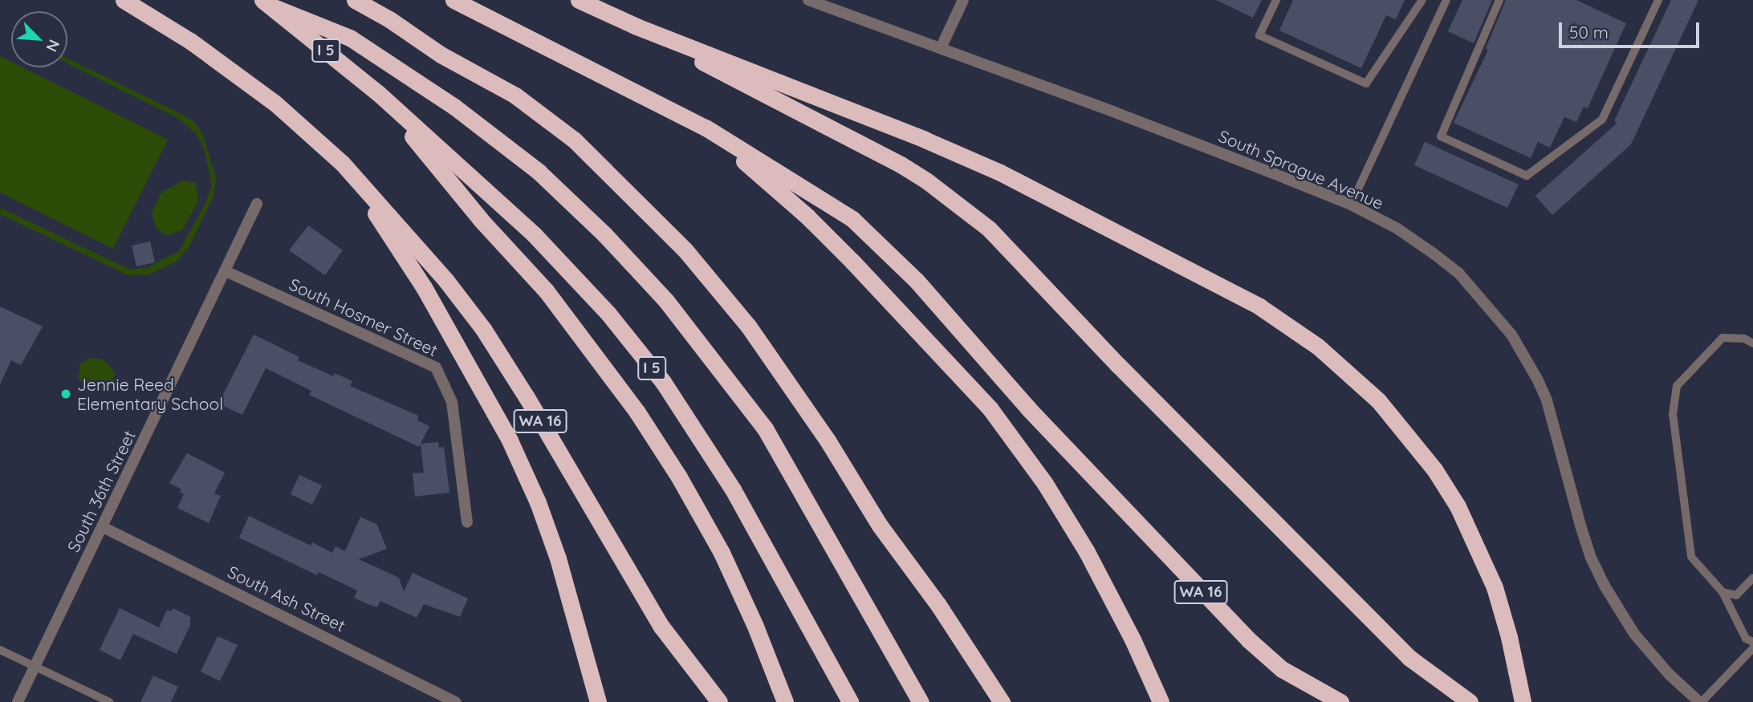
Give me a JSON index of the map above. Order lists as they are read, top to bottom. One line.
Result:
{"streets":{"highway":["I 5","WA 16"],"street":["South Sprague Avenue","South Hosmer Street","South 36th Street","South Ash Street"]},"crossings":[["South Hosmer Street","South 36th Street"],["South 36th Street","South Ash Street"]],"places":["Jennie Reed Elementary School"],"scale_bar":"50 m","north":"bottom right"}
